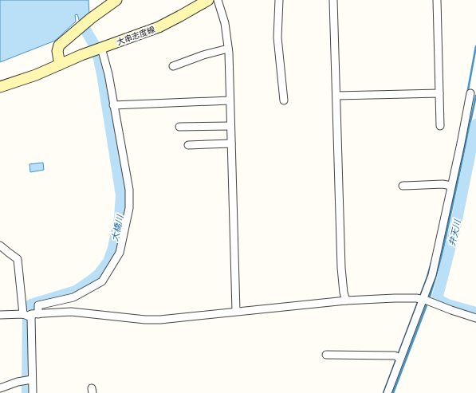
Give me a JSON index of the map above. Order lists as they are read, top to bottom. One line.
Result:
{"streets":{"main road":["大串志度線"]},"water":["大橋川","弁天川"]}
